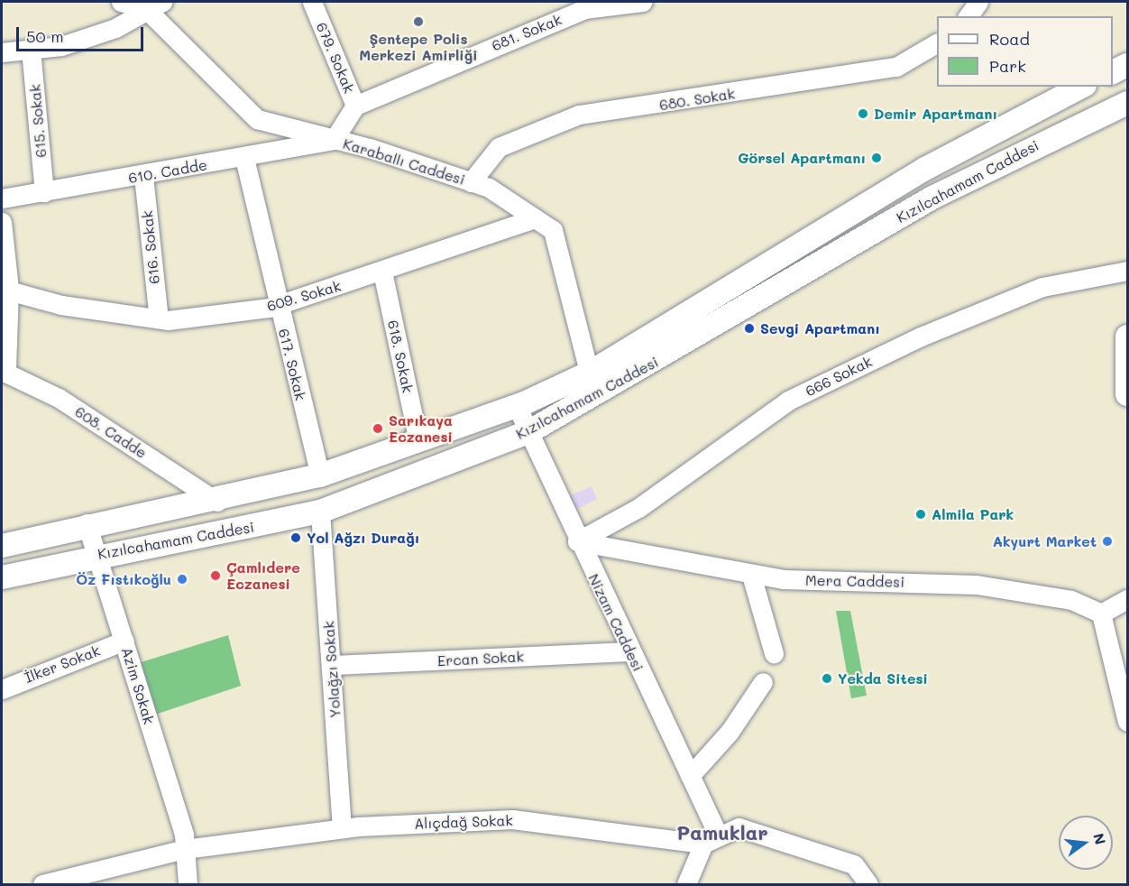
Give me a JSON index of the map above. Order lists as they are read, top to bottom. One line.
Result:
{"streets":{"main road":["Kızılcahamam Caddesi"],"street":["681. Sokak","679. Sokak","680. Sokak","615. Sokak","Karaballı Caddesi","610. Cadde","616. Sokak","609. Sokak","618. Sokak","617. Sokak","666 Sokak","608. Cadde","Mera Caddesi","Nizam Caddesi","Ercan Sokak","İlker Sokak","Yolağzı Sokak","Azim Sokak","Alıçdağ Sokak"]},"crossings":[["681. Sokak","679. Sokak"],["679. Sokak","Karaballı Caddesi"],["679. Sokak","610. Cadde"],["680. Sokak","Karaballı Caddesi"],["615. Sokak","610. Cadde"],["Karaballı Caddesi","610. Cadde"],["Karaballı Caddesi","Kızılcahamam Caddesi"],["Karaballı Caddesi","609. Sokak"],["610. Cadde","616. Sokak"],["610. Cadde","617. Sokak"],["Kızılcahamam Caddesi","618. Sokak"],["Kızılcahamam Caddesi","617. Sokak"],["Kızılcahamam Caddesi","608. Cadde"],["Kızılcahamam Caddesi","Nizam Caddesi"],["Kızılcahamam Caddesi","Yolağzı Sokak"],["Kızılcahamam Caddesi","Azim Sokak"],["616. Sokak","609. Sokak"],["609. Sokak","618. Sokak"],["609. Sokak","617. Sokak"],["666 Sokak","Mera Caddesi"],["666 Sokak","Nizam Caddesi"],["Mera Caddesi","Nizam Caddesi"],["Nizam Caddesi","Ercan Sokak"],["Nizam Caddesi","Alıçdağ Sokak"],["Ercan Sokak","Yolağzı Sokak"],["İlker Sokak","Azim Sokak"],["Yolağzı Sokak","Alıçdağ Sokak"],["Azim Sokak","Alıçdağ Sokak"]],"districts":["Pamuklar"],"places":["Şentepe Polis Merkezi Amirliği","Demir Apartmanı","Görsel Apartmanı","Sevgi Apartmanı","Sarıkaya Eczanesi","Almila Park","Yol Ağzı Durağı","Akyurt Market","Çamlıdere Eczanesi","Öz Fıstıkoğlu","Yekda Sitesi"],"legend":["Road","Park"],"scale_bar":"50 m","north":"right"}
